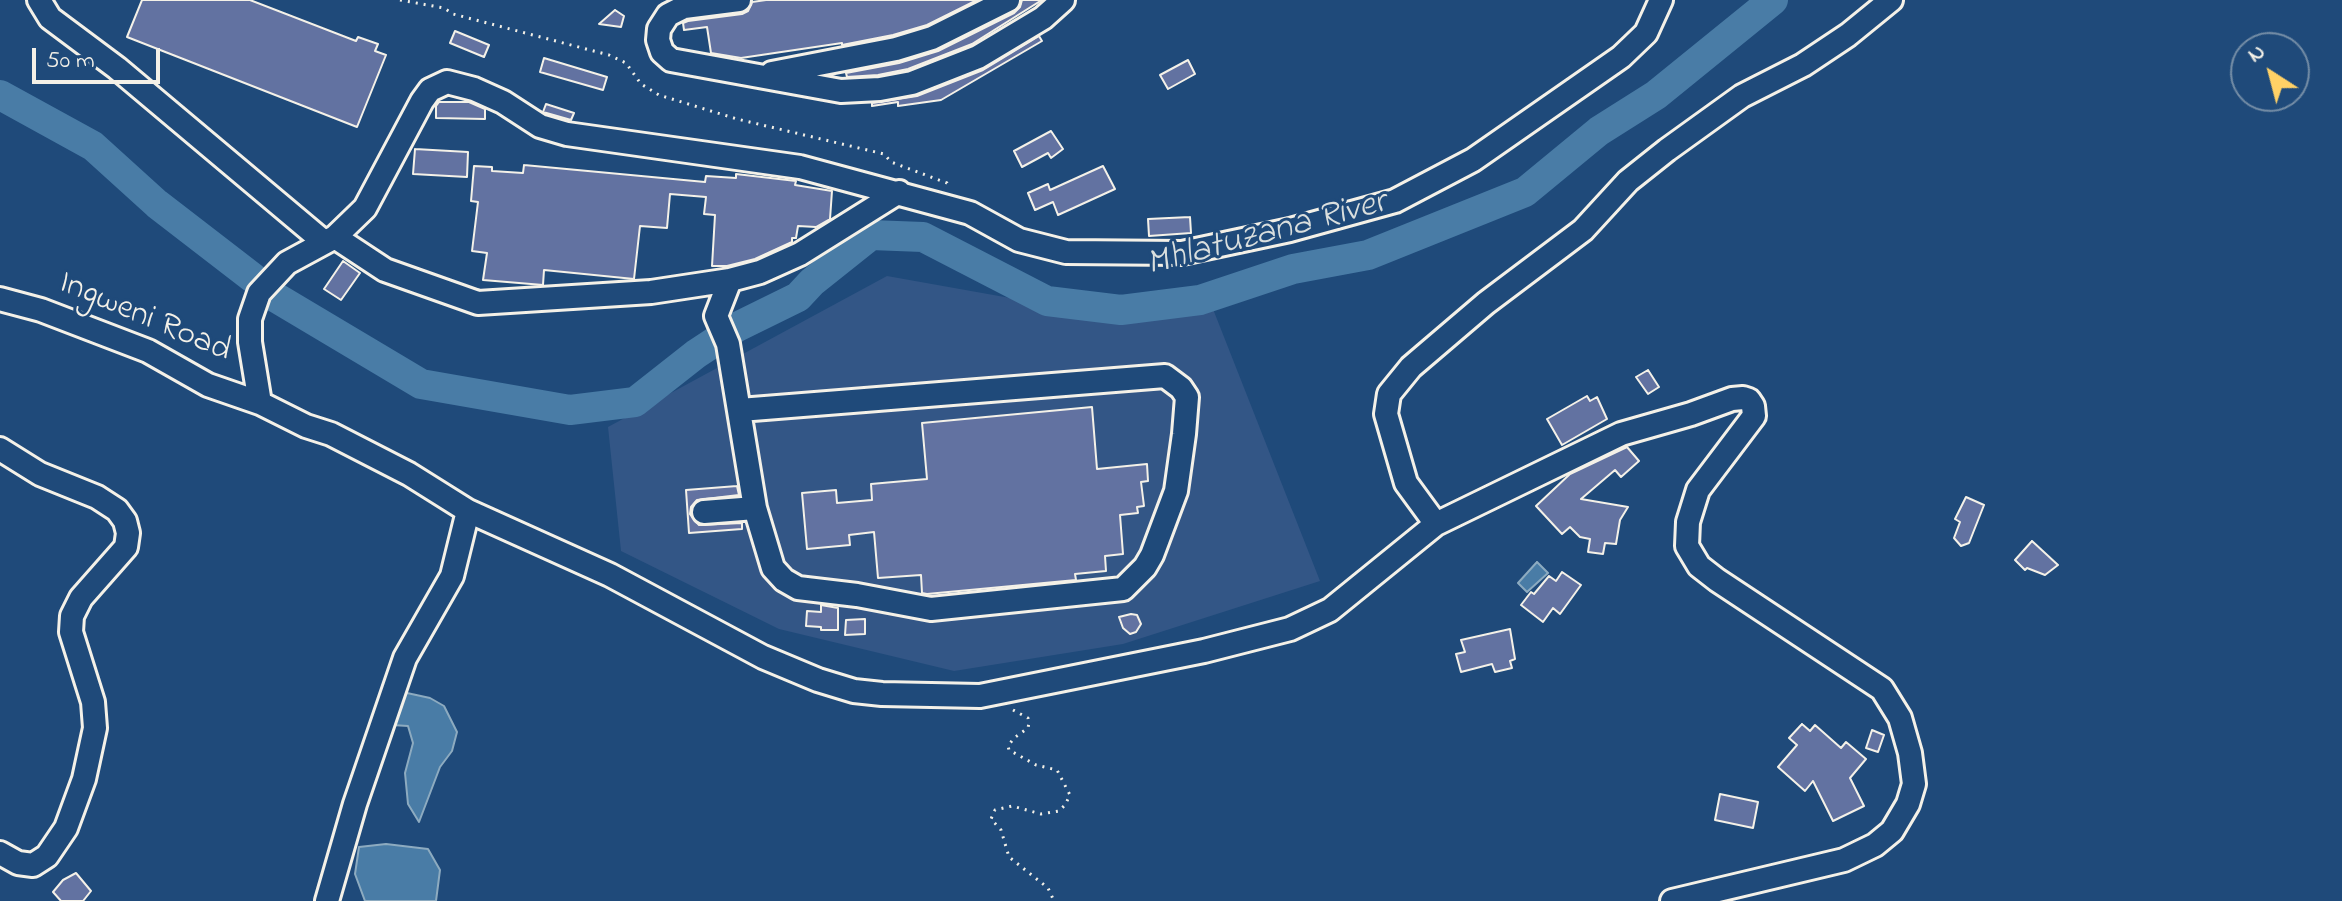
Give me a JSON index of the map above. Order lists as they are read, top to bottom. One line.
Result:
{"streets":{"street":["Ingweni Road"]},"water":["Mhlatuzana River"],"scale_bar":"50 m","north":"top left"}
